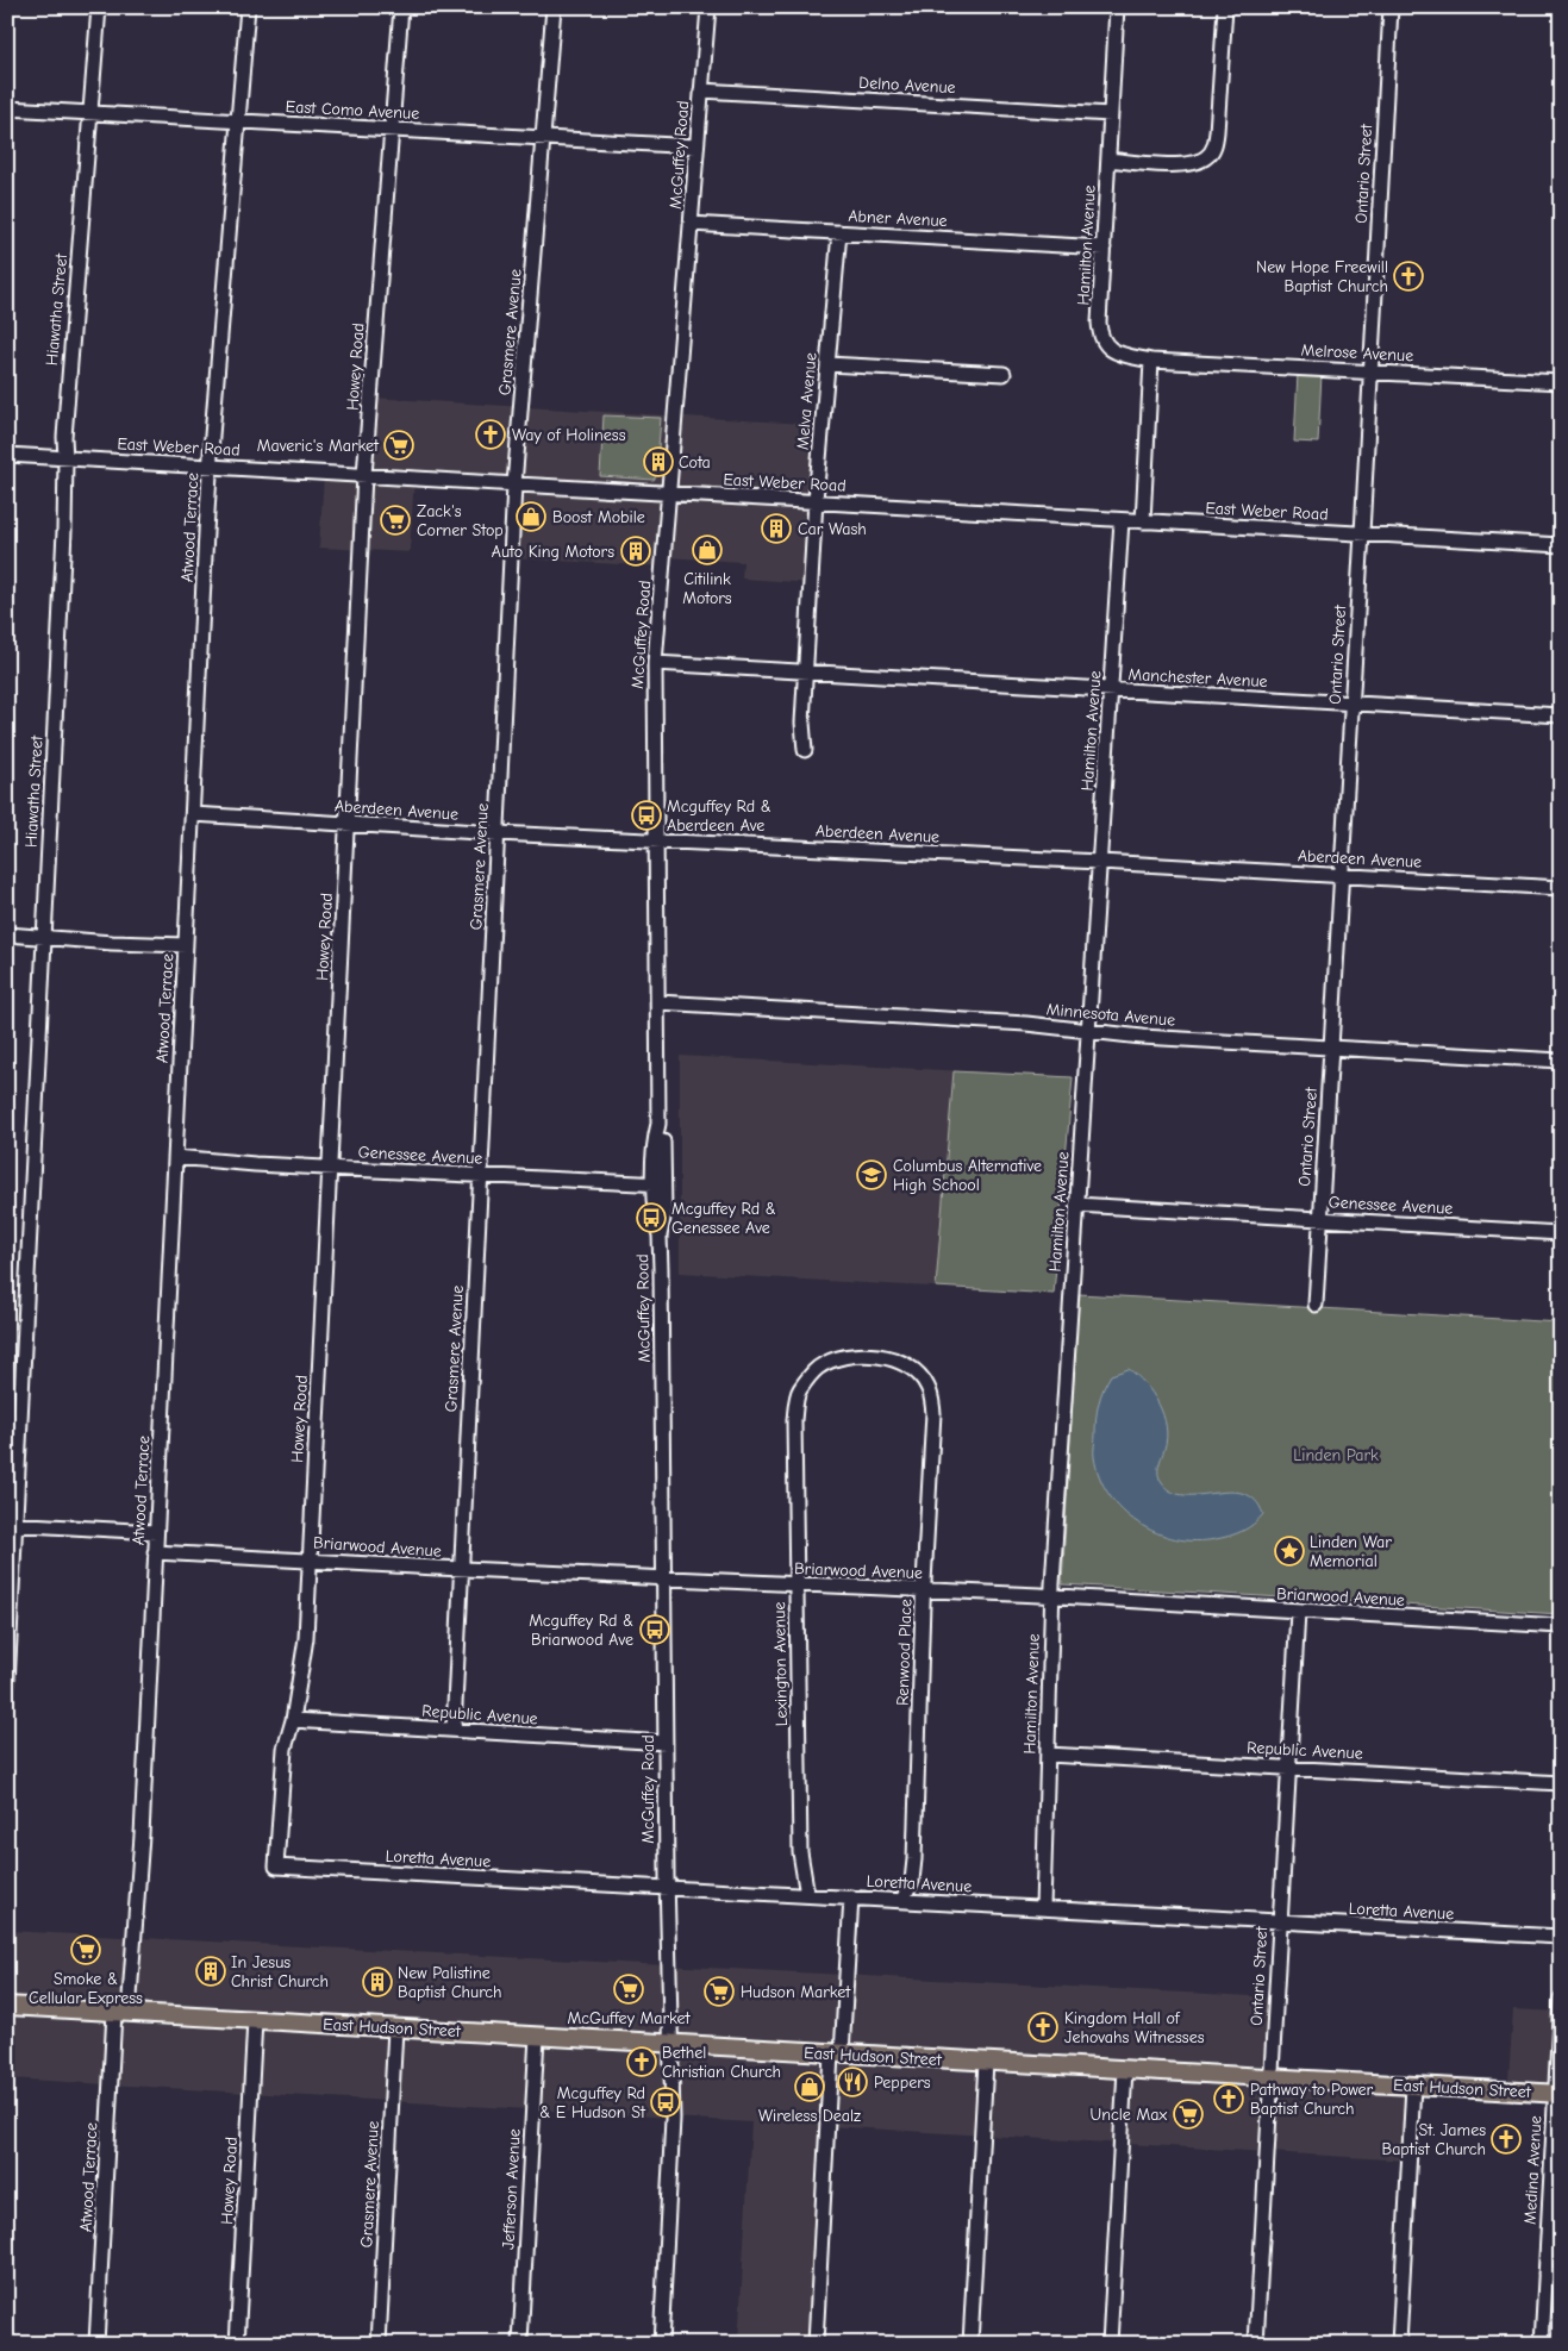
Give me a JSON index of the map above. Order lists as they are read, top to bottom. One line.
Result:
{"streets":{"main road":["East Hudson Street"],"street":["Delno Avenue","East Como Avenue","McGuffey Road","Ontario Street","Abner Avenue","Hamilton Avenue","Hiawatha Street","Grasmere Avenue","Melrose Avenue","Howey Road","Melva Avenue","East Weber Road","Atwood Terrace","Manchester Avenue","Aberdeen Avenue","Minnesota Avenue","Genessee Avenue","Briarwood Avenue","Renwood Place","Lexington Avenue","Republic Avenue","Loretta Avenue","Medina Avenue","Jefferson Avenue"]},"crossings":[["Delno Avenue","McGuffey Road"],["Delno Avenue","Hamilton Avenue"],["East Como Avenue","McGuffey Road"],["East Como Avenue","Hiawatha Street"],["East Como Avenue","Grasmere Avenue"],["East Como Avenue","Howey Road"],["East Como Avenue","Atwood Terrace"],["McGuffey Road","Abner Avenue"],["McGuffey Road","East Weber Road"],["McGuffey Road","Manchester Avenue"],["McGuffey Road","Aberdeen Avenue"],["McGuffey Road","Minnesota Avenue"],["McGuffey Road","Genessee Avenue"],["McGuffey Road","Briarwood Avenue"],["McGuffey Road","Republic Avenue"],["McGuffey Road","Loretta Avenue"],["McGuffey Road","East Hudson Street"],["Ontario Street","Melrose Avenue"],["Ontario Street","East Weber Road"],["Ontario Street","Manchester Avenue"],["Ontario Street","Aberdeen Avenue"],["Ontario Street","Minnesota Avenue"],["Ontario Street","Genessee Avenue"],["Ontario Street","Briarwood Avenue"],["Ontario Street","Republic Avenue"],["Ontario Street","Loretta Avenue"],["Ontario Street","East Hudson Street"],["Abner Avenue","Hamilton Avenue"],["Abner Avenue","Melva Avenue"],["Hamilton Avenue","Melrose Avenue"],["Hamilton Avenue","East Weber Road"],["Hamilton Avenue","Manchester Avenue"],["Hamilton Avenue","Aberdeen Avenue"],["Hamilton Avenue","Minnesota Avenue"],["Hamilton Avenue","Genessee Avenue"],["Hamilton Avenue","Briarwood Avenue"],["Hamilton Avenue","Republic Avenue"],["Hamilton Avenue","Loretta Avenue"],["Hiawatha Street","East Weber Road"],["Grasmere Avenue","East Weber Road"],["Grasmere Avenue","Aberdeen Avenue"],["Grasmere Avenue","Genessee Avenue"],["Grasmere Avenue","Briarwood Avenue"],["Grasmere Avenue","Republic Avenue"],["Grasmere Avenue","East Hudson Street"],["Howey Road","East Weber Road"],["Howey Road","Aberdeen Avenue"],["Howey Road","Genessee Avenue"],["Howey Road","Briarwood Avenue"],["Howey Road","Republic Avenue"],["Howey Road","Loretta Avenue"],["Howey Road","East Hudson Street"],["Melva Avenue","East Weber Road"],["Melva Avenue","Manchester Avenue"],["East Weber Road","Atwood Terrace"],["Atwood Terrace","Aberdeen Avenue"],["Atwood Terrace","Genessee Avenue"],["Atwood Terrace","Briarwood Avenue"],["Atwood Terrace","East Hudson Street"],["Briarwood Avenue","Renwood Place"],["Briarwood Avenue","Lexington Avenue"],["Renwood Place","Lexington Avenue"],["Renwood Place","Loretta Avenue"],["Lexington Avenue","Loretta Avenue"],["East Hudson Street","Medina Avenue"],["East Hudson Street","Jefferson Avenue"]],"parks":["Linden Park"],"places":{"church":["New Hope Freewill Baptist Church","Way of Holiness","Kingdom Hall of Jehovahs Witnesses","Bethel Christian Church","Pathway to Power Baptist Church","St. James Baptist Church"],"supermarket":["Maveric's Market","Zack's Corner Stop","Smoke & Cellular Express","McGuffey Market","Hudson Market","Uncle Max"],"building":["Cota","Car Wash","Auto King Motors","In Jesus Christ Church","New Palistine Baptist Church"],"shop":["Boost Mobile","Citilink Motors","Wireless Dealz"],"bus stop":["Mcguffey Rd & Aberdeen Ave","Mcguffey Rd & Genessee Ave","Mcguffey Rd & Briarwood Ave","Mcguffey Rd & E Hudson St"],"school or university":["Columbus Alternative High School"],"place":["Linden War Memorial"],"restaurant":["Peppers"]}}
